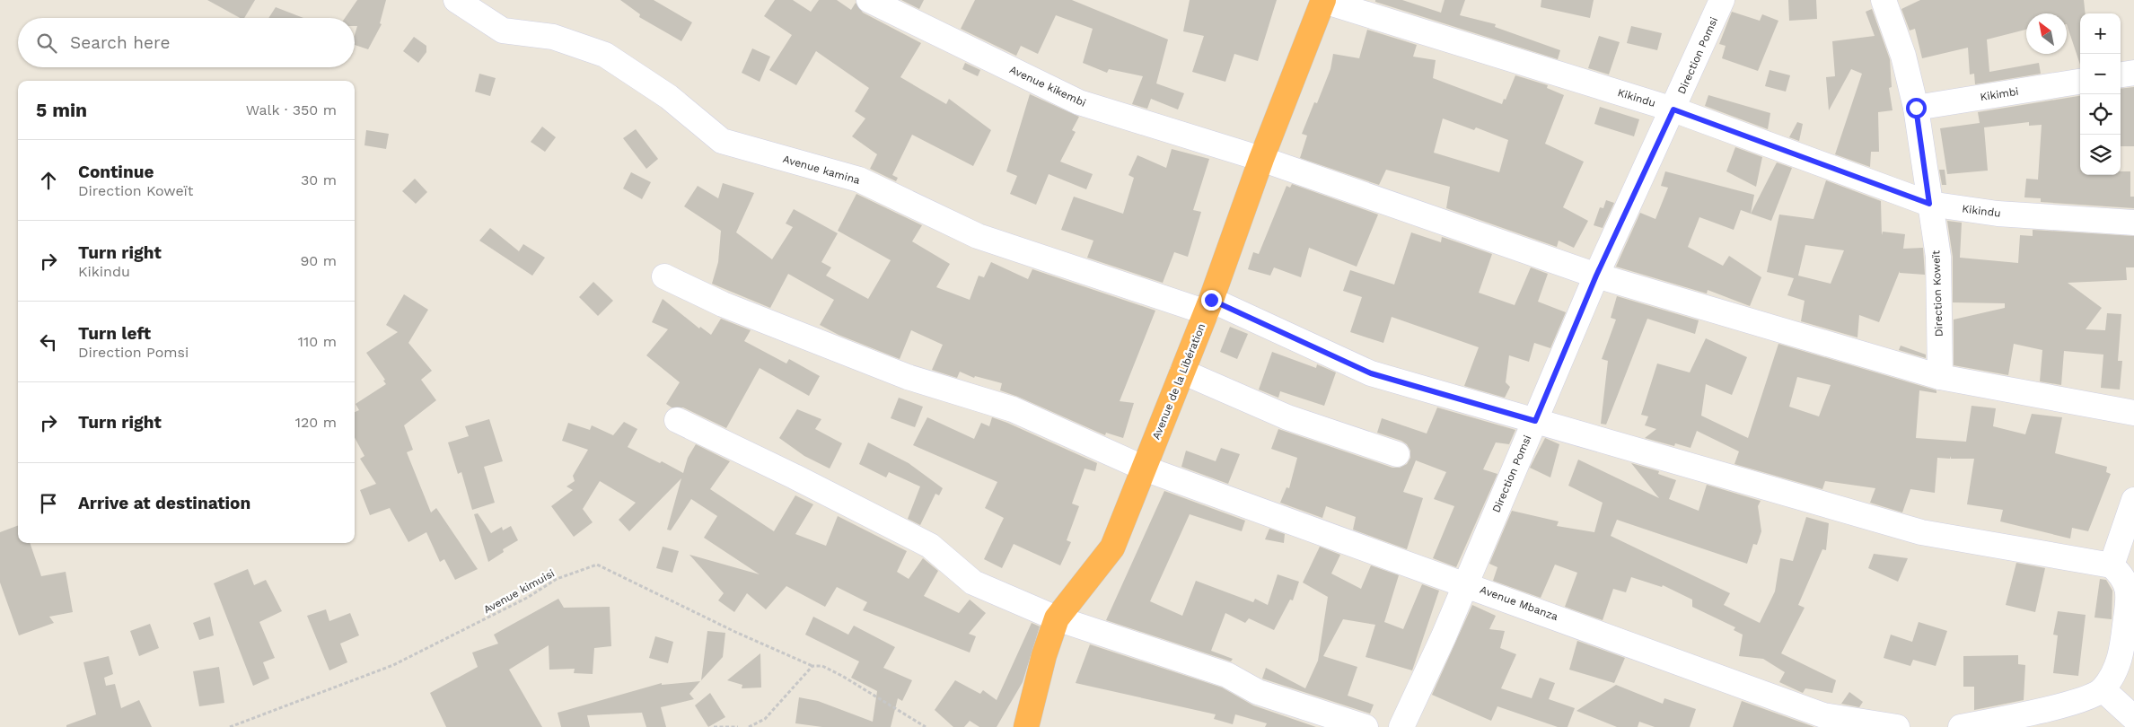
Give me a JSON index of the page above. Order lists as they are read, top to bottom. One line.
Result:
{"streets":{"highway":["Avenue de la Libération"],"street":["Direction Pomsi","Avenue kikembi","Kikimbi","Kikindu","Avenue kamina","Direction Koweït","Avenue Mbanza"],"path":["Avenue kimuisi"]},"crossings":[["Direction Pomsi","Avenue kikembi"],["Direction Pomsi","Kikindu"],["Direction Pomsi","Avenue kamina"],["Direction Pomsi","Avenue Mbanza"],["Avenue kikembi","Direction Koweït"],["Avenue kikembi","Avenue de la Libération"],["Kikimbi","Direction Koweït"],["Kikindu","Direction Koweït"],["Kikindu","Avenue de la Libération"],["Avenue kamina","Avenue de la Libération"],["Avenue de la Libération","Avenue Mbanza"]],"north":"top left","page":{"map_buttons":["+","−"],"search":"Search here","heading":["5 min","Walk · 350 m"],"list":[["Continue","Direction Koweït","30 m"],["Turn right","Kikindu","90 m"],["Turn left","Direction Pomsi","110 m"],["Turn right","120 m"],"Arrive at destination"]}}
